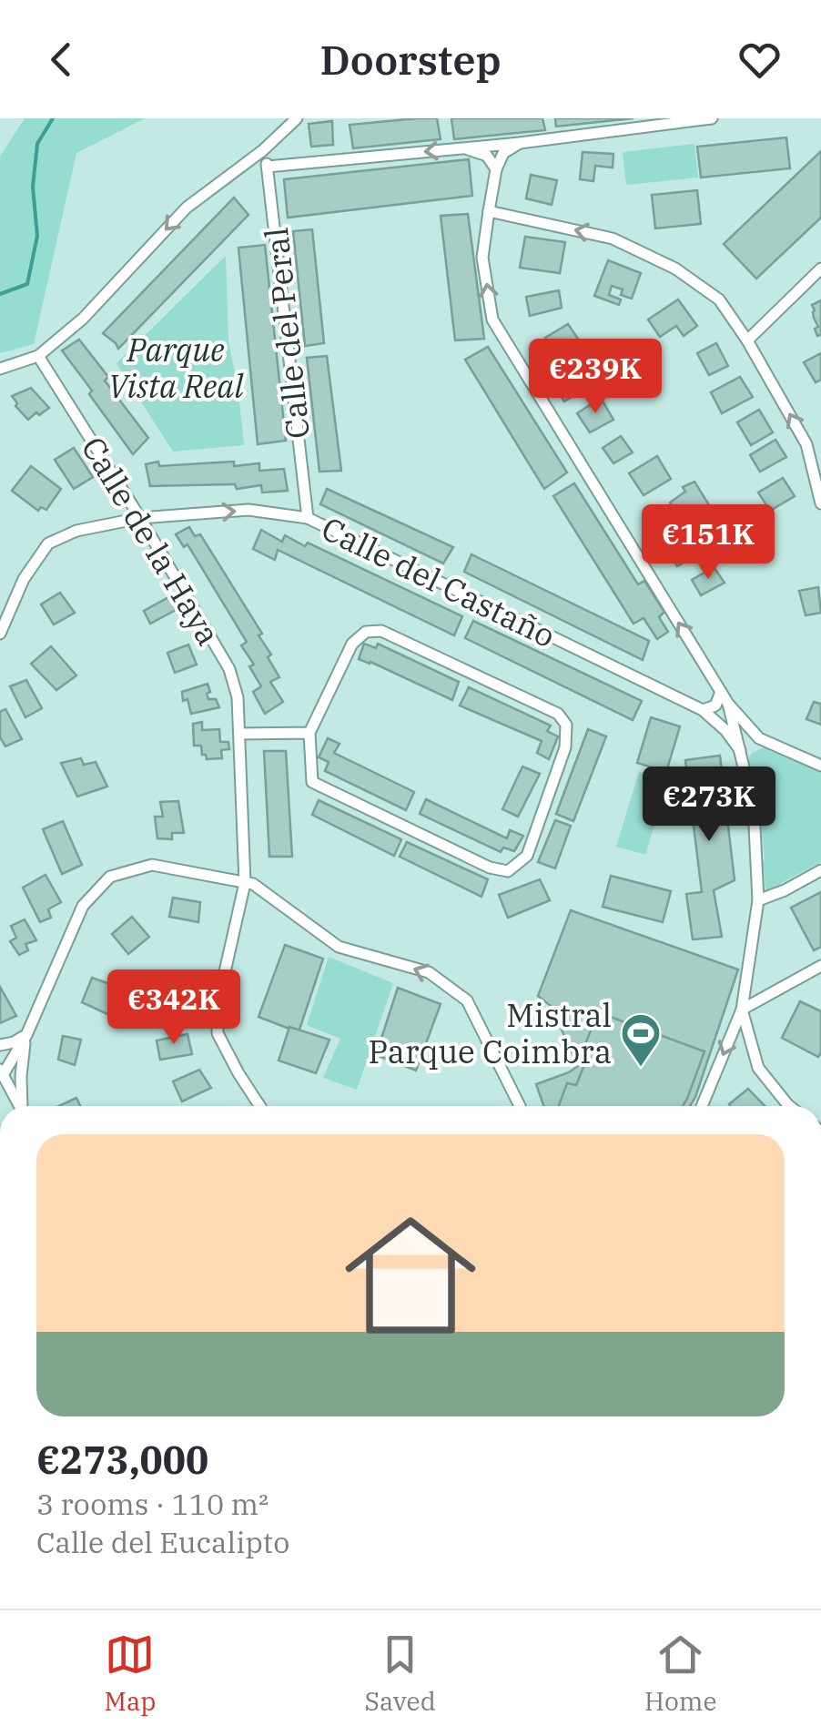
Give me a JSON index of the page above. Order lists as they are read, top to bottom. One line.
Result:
{"streets":{"street":["Calle del Peral","Calle de la Haya","Calle del Castaño"]},"crossings":[["Calle del Peral","Calle del Castaño"],["Calle de la Haya","Calle del Castaño"]],"parks":["Parque Vista Real"],"places":{"sports":["Mistral Parque Coimbra"]},"page":{"header":"Doorstep","price":["€239K","€151K","€273K","€342K"],"list":[{"name":"€273,000","note":"3 rooms · 110 m² · Calle del Eucalipto"}],"tabs":["Map","Saved","Home"]}}
